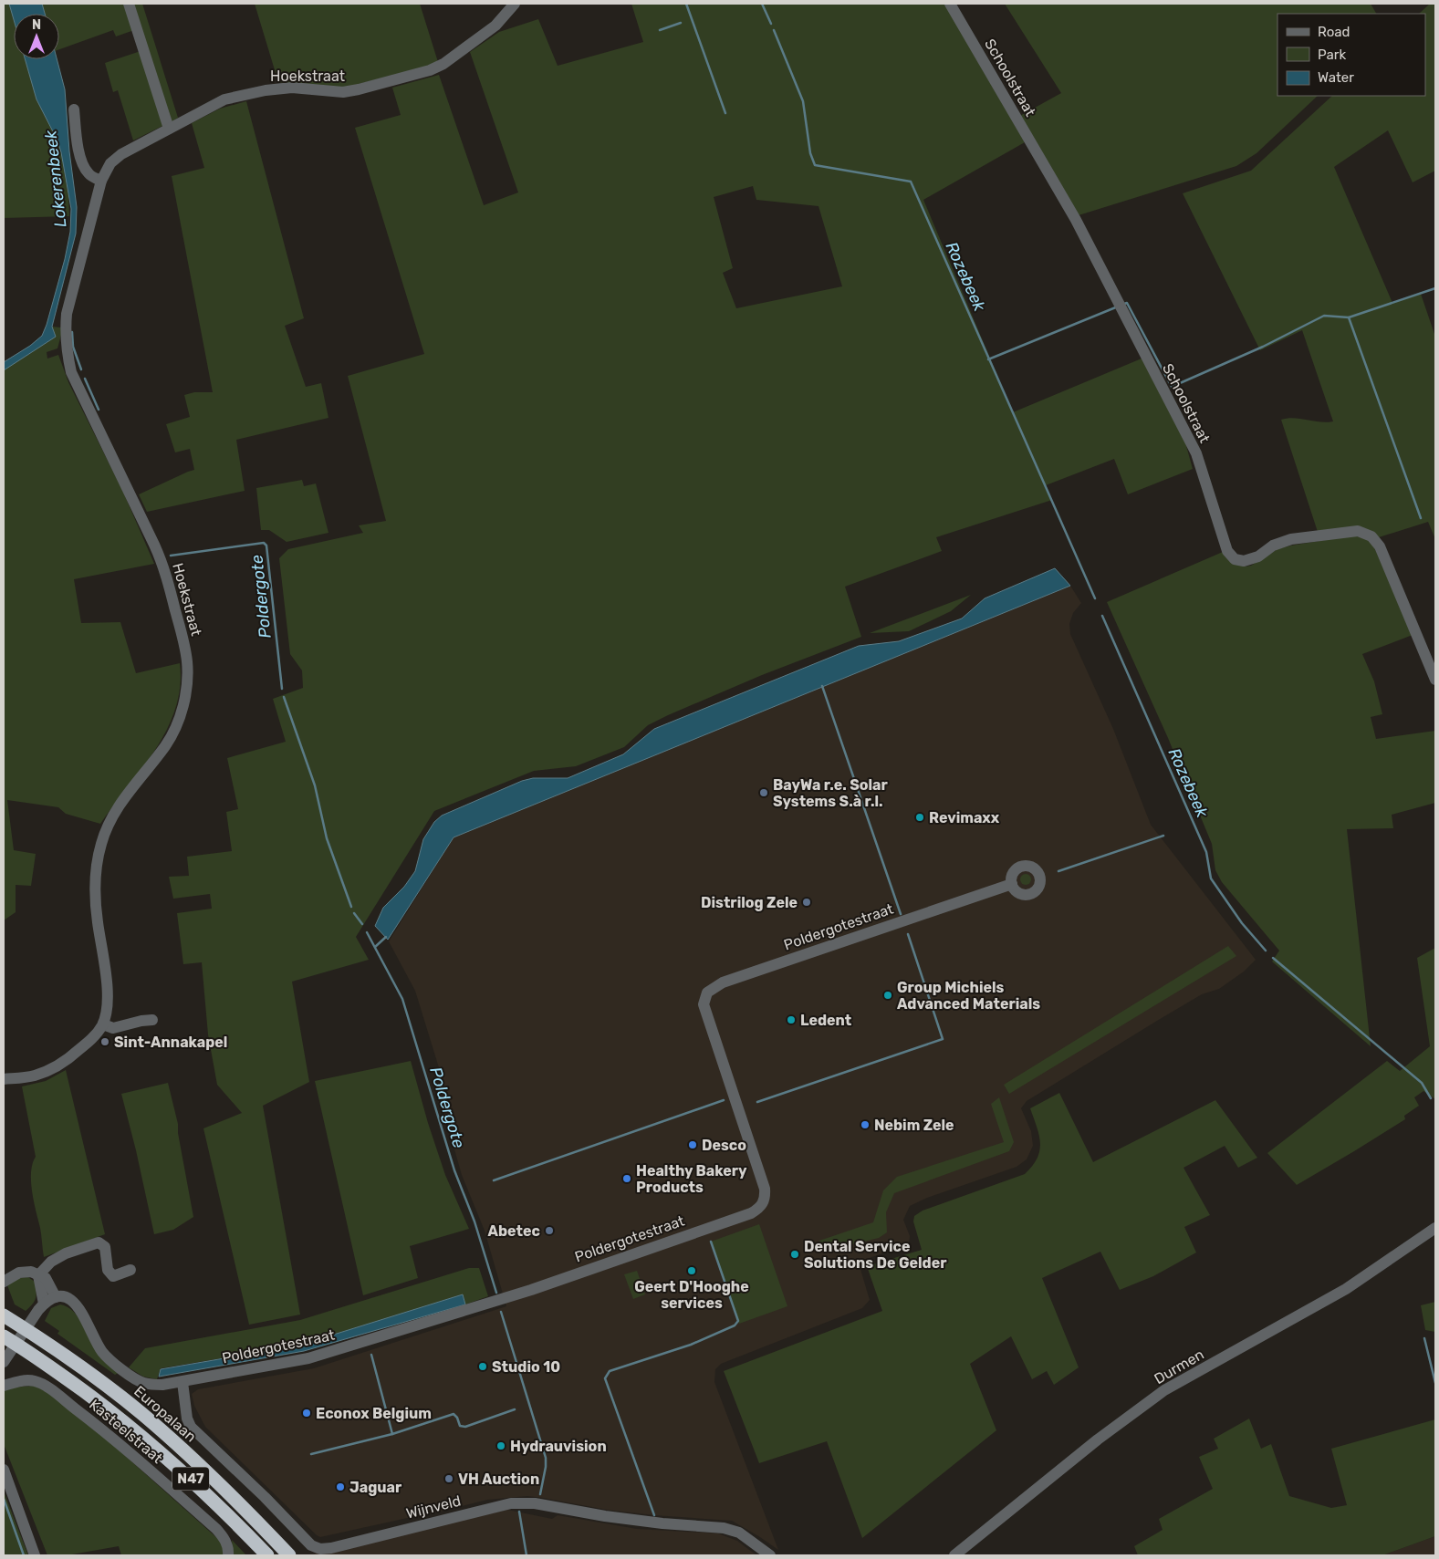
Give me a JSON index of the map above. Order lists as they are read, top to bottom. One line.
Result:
{"streets":{"highway":["Europalaan","N47"],"street":["Hoekstraat","Schoolstraat","Poldergotestraat","Durmen","Kasteelstraat","Wijnveld"]},"crossings":[["Poldergotestraat","Wijnveld"]],"water":["Lokerenbeek","Rozebeek","Poldergote"],"places":["BayWa r.e. Solar Systems S.à r.l.","Revimaxx","Distrilog Zele","Group Michiels Advanced Materials","Ledent","Sint-Annakapel","Nebim Zele","Desco","Healthy Bakery Products","Abetec","Dental Service Solutions De Gelder","Geert D'Hooghe services","Studio 10","Econox Belgium","Hydrauvision","VH Auction","Jaguar"],"legend":["Road","Park","Water"],"north":"top"}
